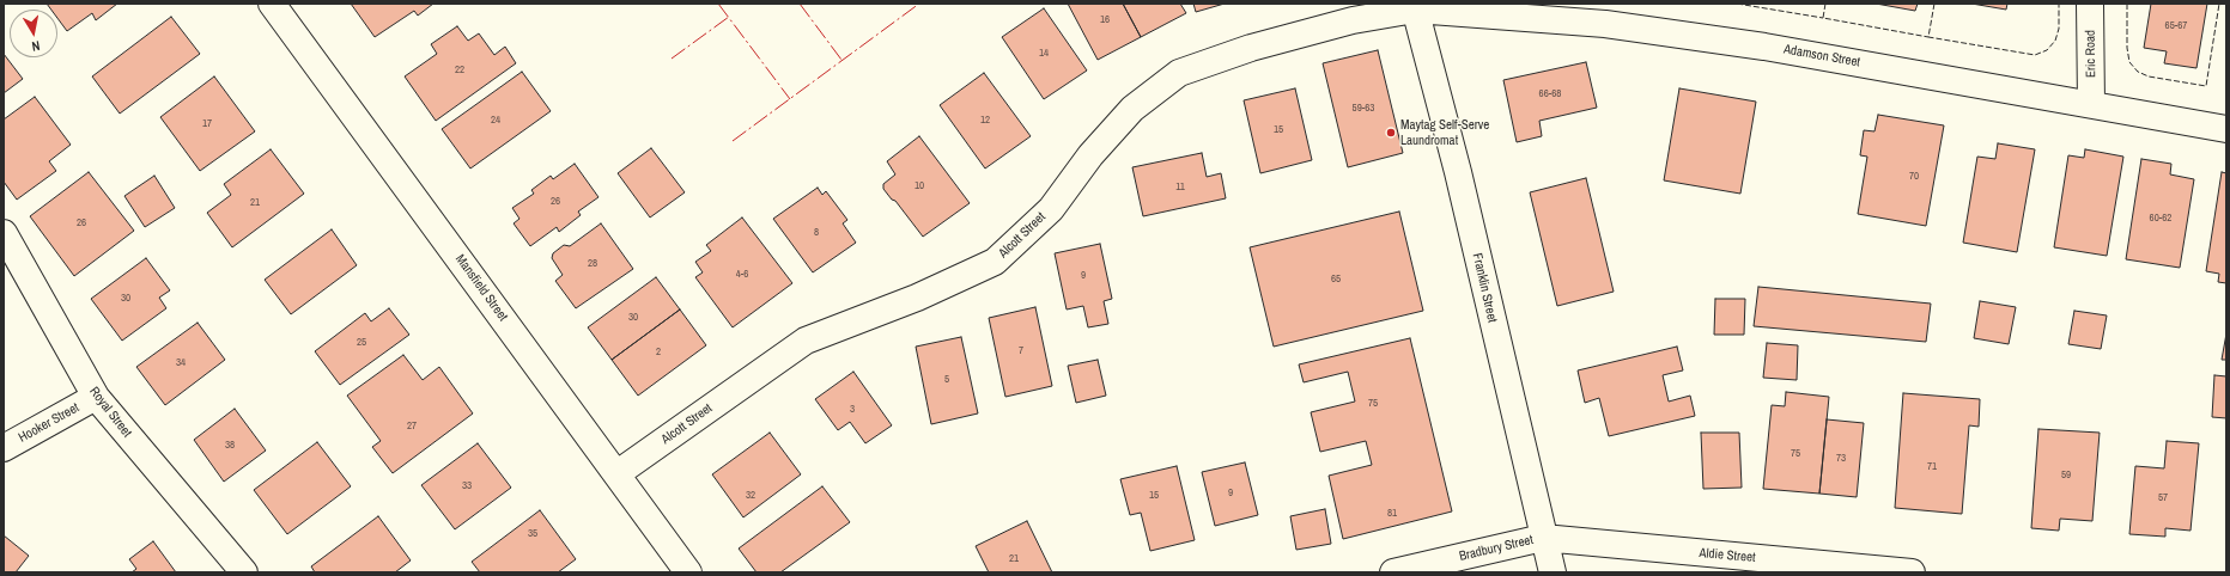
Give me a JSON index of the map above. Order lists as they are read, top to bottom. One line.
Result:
{"streets":{"street":["Eric Road","Adamson Street","Alcott Street","Mansfield Street","Franklin Street","Royal Street","Hooker Street","Bradbury Street","Aldie Street"]},"crossings":[["Eric Road","Adamson Street"],["Adamson Street","Alcott Street"],["Adamson Street","Franklin Street"],["Alcott Street","Mansfield Street"],["Alcott Street","Franklin Street"],["Franklin Street","Bradbury Street"],["Franklin Street","Aldie Street"],["Royal Street","Hooker Street"],["Bradbury Street","Aldie Street"]],"places":["Maytag Self-Serve Laundromat"],"house_numbers":["16","65-67","14","22","66-68","59-63","24","12","17","15","70","10","11","26","21","60-62","26","8","28","4-6","9","65","30","30","25","7","2","34","5","75","3","27","38","75","73","71","59","33","9","32","15","57","81","35","21"],"north":"bottom"}
